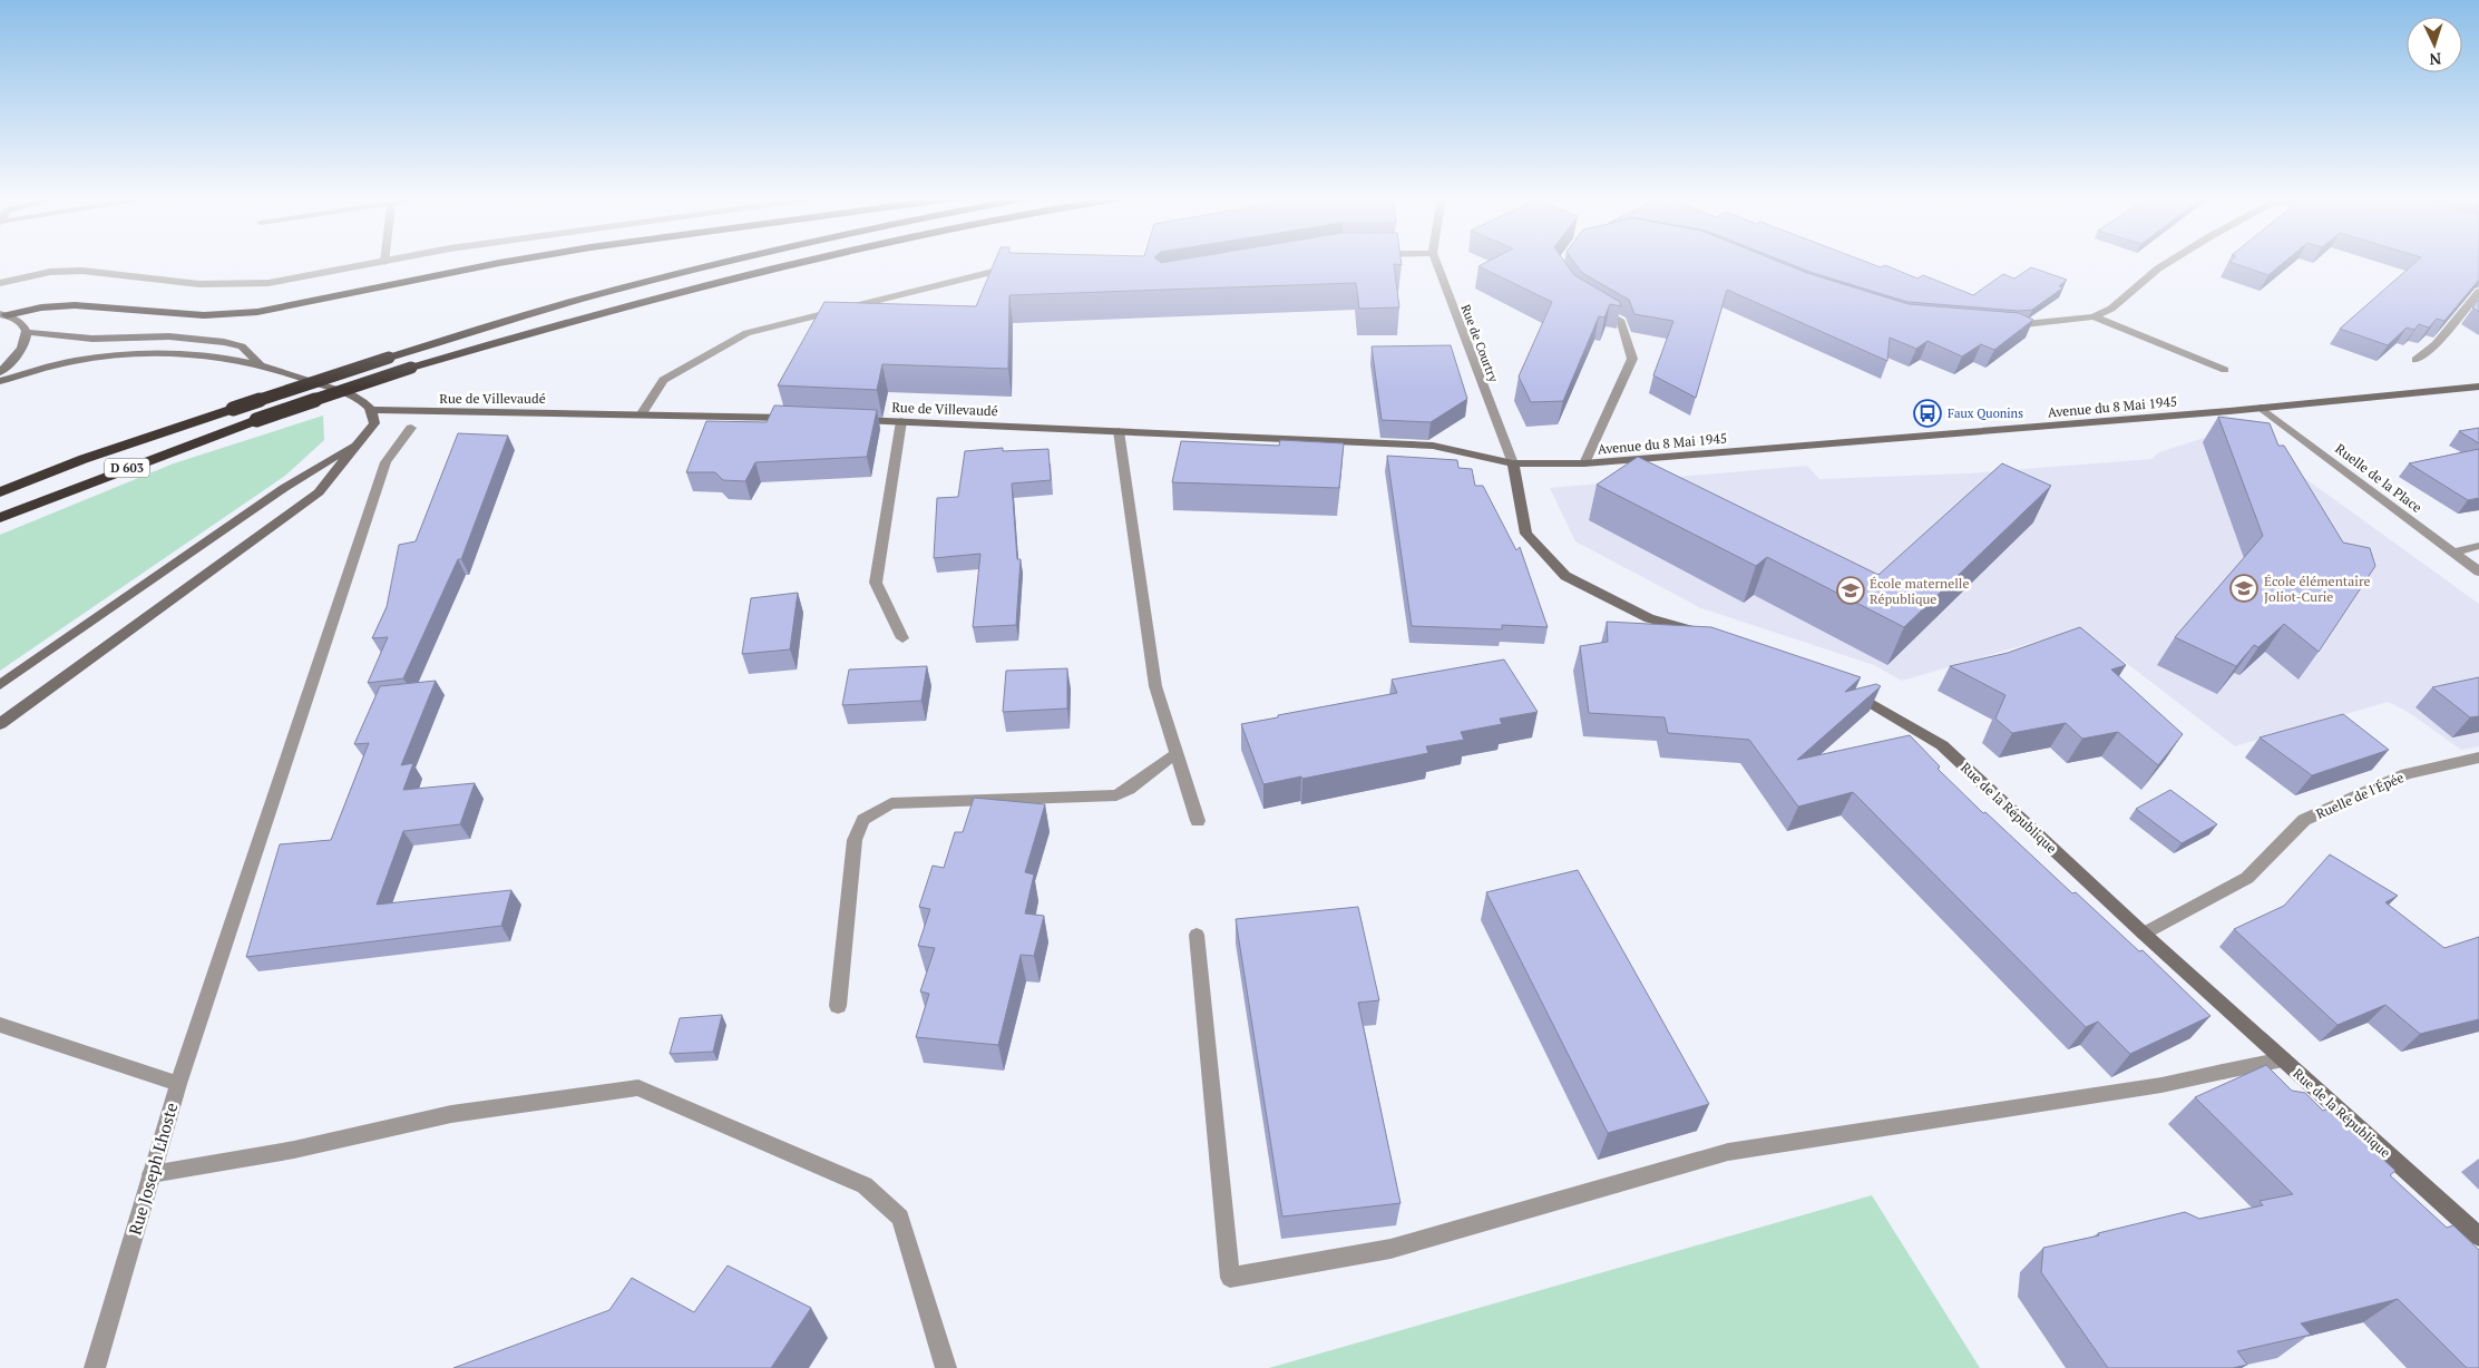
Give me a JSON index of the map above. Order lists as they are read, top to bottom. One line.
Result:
{"streets":{"highway":["D 603"],"street":["Rue de Courtry","Rue de Villevaudé","Avenue du 8 Mai 1945","Ruelle de la Place","Ruelle de l'Épée","Rue de la République","Rue Joseph Lhoste"]},"crossings":[["Rue de Courtry","Rue de Villevaudé"],["Rue de Courtry","Avenue du 8 Mai 1945"],["Rue de Villevaudé","Avenue du 8 Mai 1945"],["Avenue du 8 Mai 1945","Ruelle de la Place"],["Ruelle de l'Épée","Rue de la République"]],"places":{"bus stop":["Faux Quonins"],"school or university":["École élémentaire Joliot-Curie","École maternelle République"]},"north":"bottom"}
